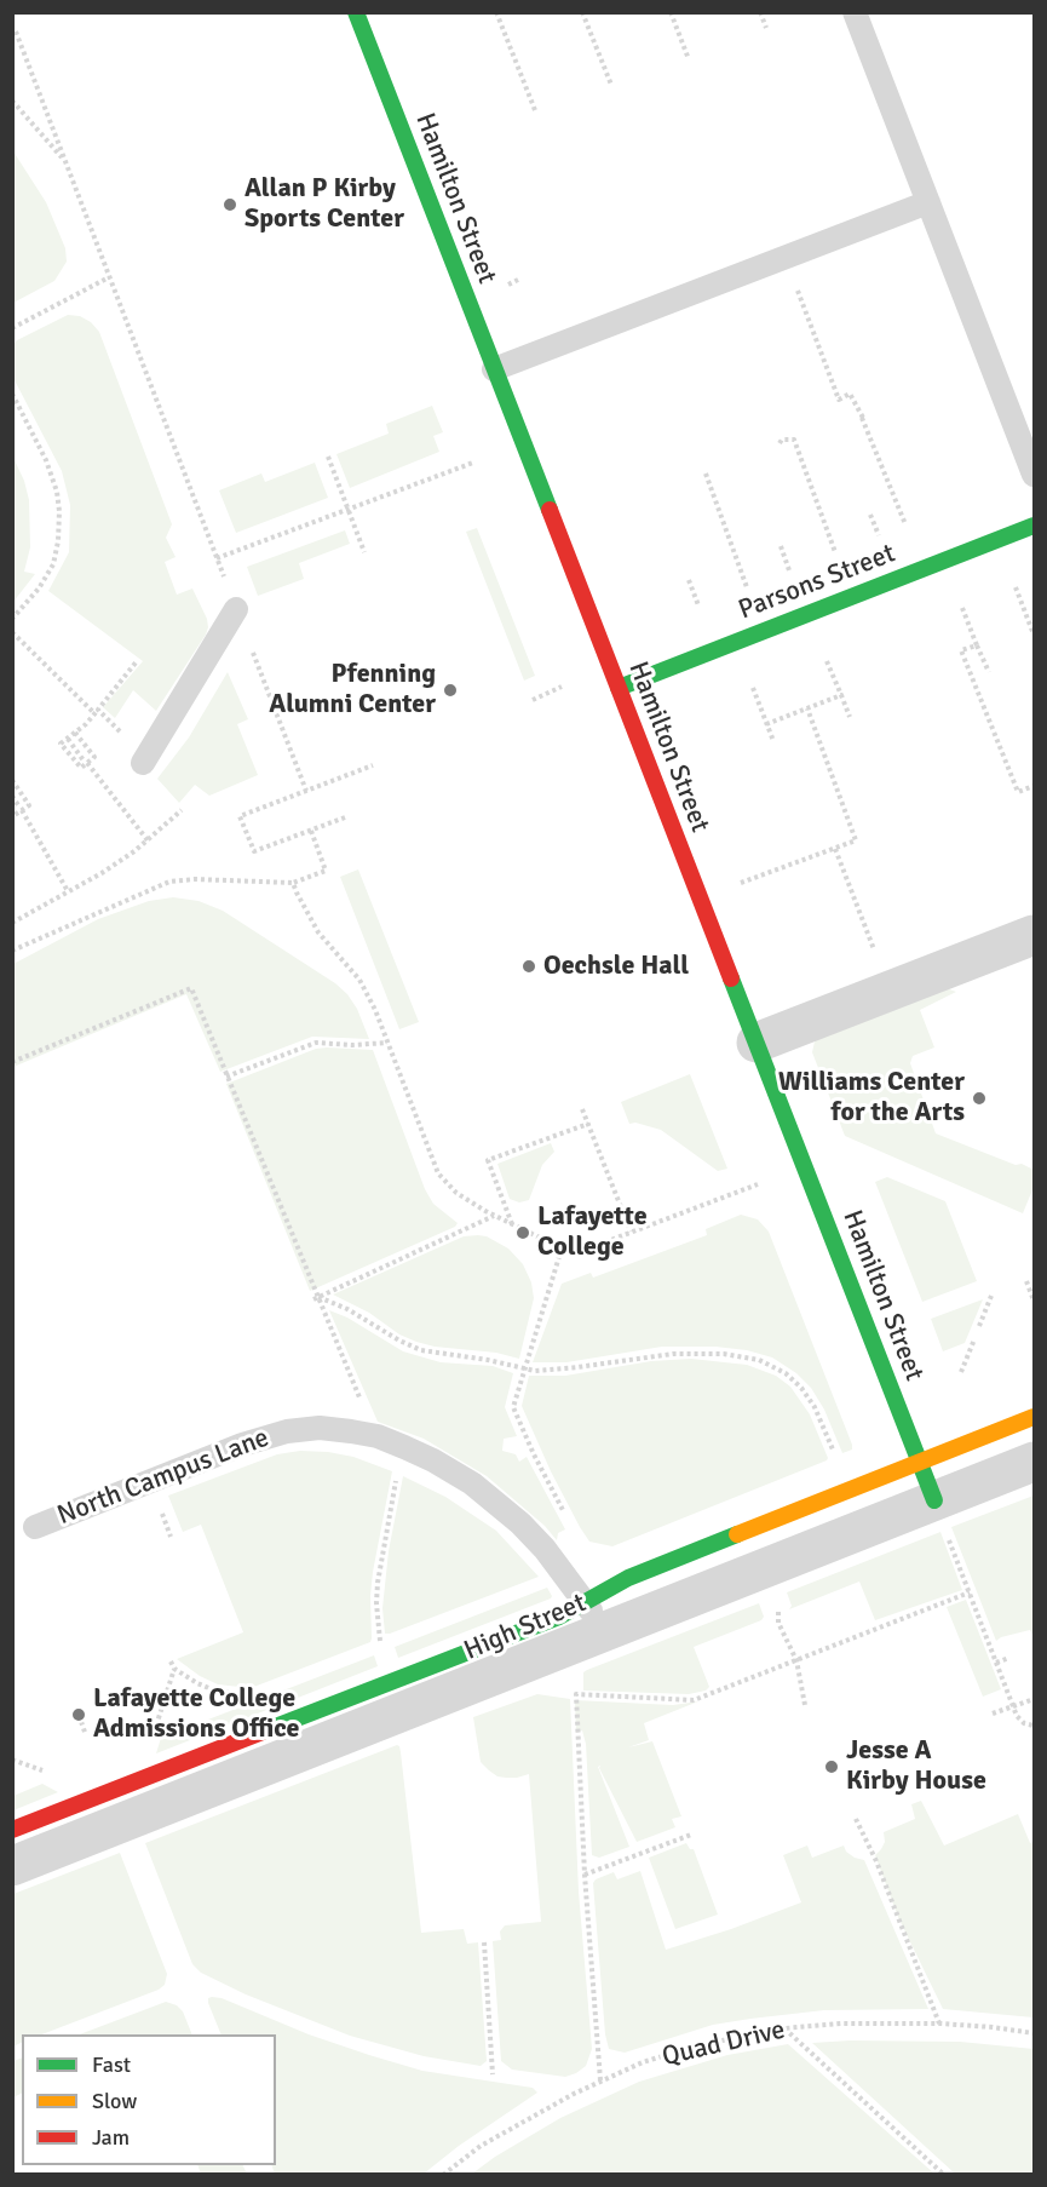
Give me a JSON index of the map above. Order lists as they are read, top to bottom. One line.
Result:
{"streets":{"street":["Hamilton Street","Parsons Street","High Street"],"lane":["North Campus Lane"],"path":["Quad Drive"]},"crossings":[["Hamilton Street","Parsons Street"],["Hamilton Street","High Street"],["North Campus Lane","High Street"]],"places":["Allan P Kirby Sports Center","Pfenning Alumni Center","Oechsle Hall","Williams Center for the Arts","Lafayette College","Lafayette College Admissions Office","Jesse A Kirby House"],"legend":["Fast","Slow","Jam"]}
